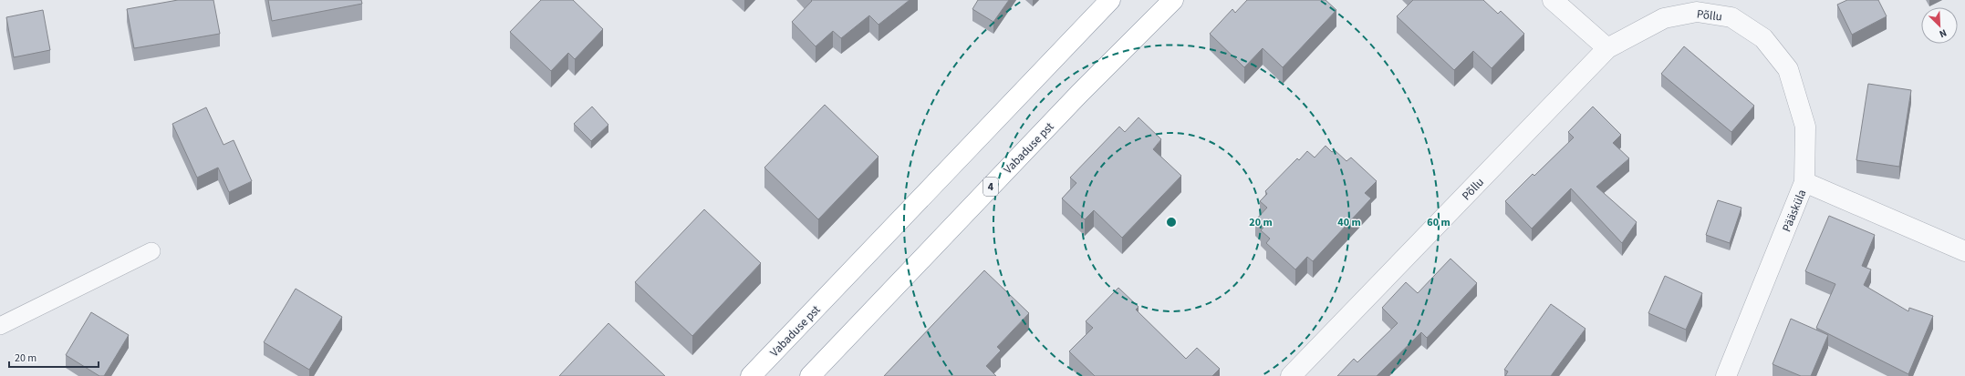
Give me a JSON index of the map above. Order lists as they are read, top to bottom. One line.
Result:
{"streets":{"highway":["Vabaduse pst","4"],"street":["Põllu","Pääsküla"]},"crossings":[["Põllu","Pääsküla"]],"scale_bar":"20 m","north":"bottom right","rings":["20 m","40 m","60 m"]}
